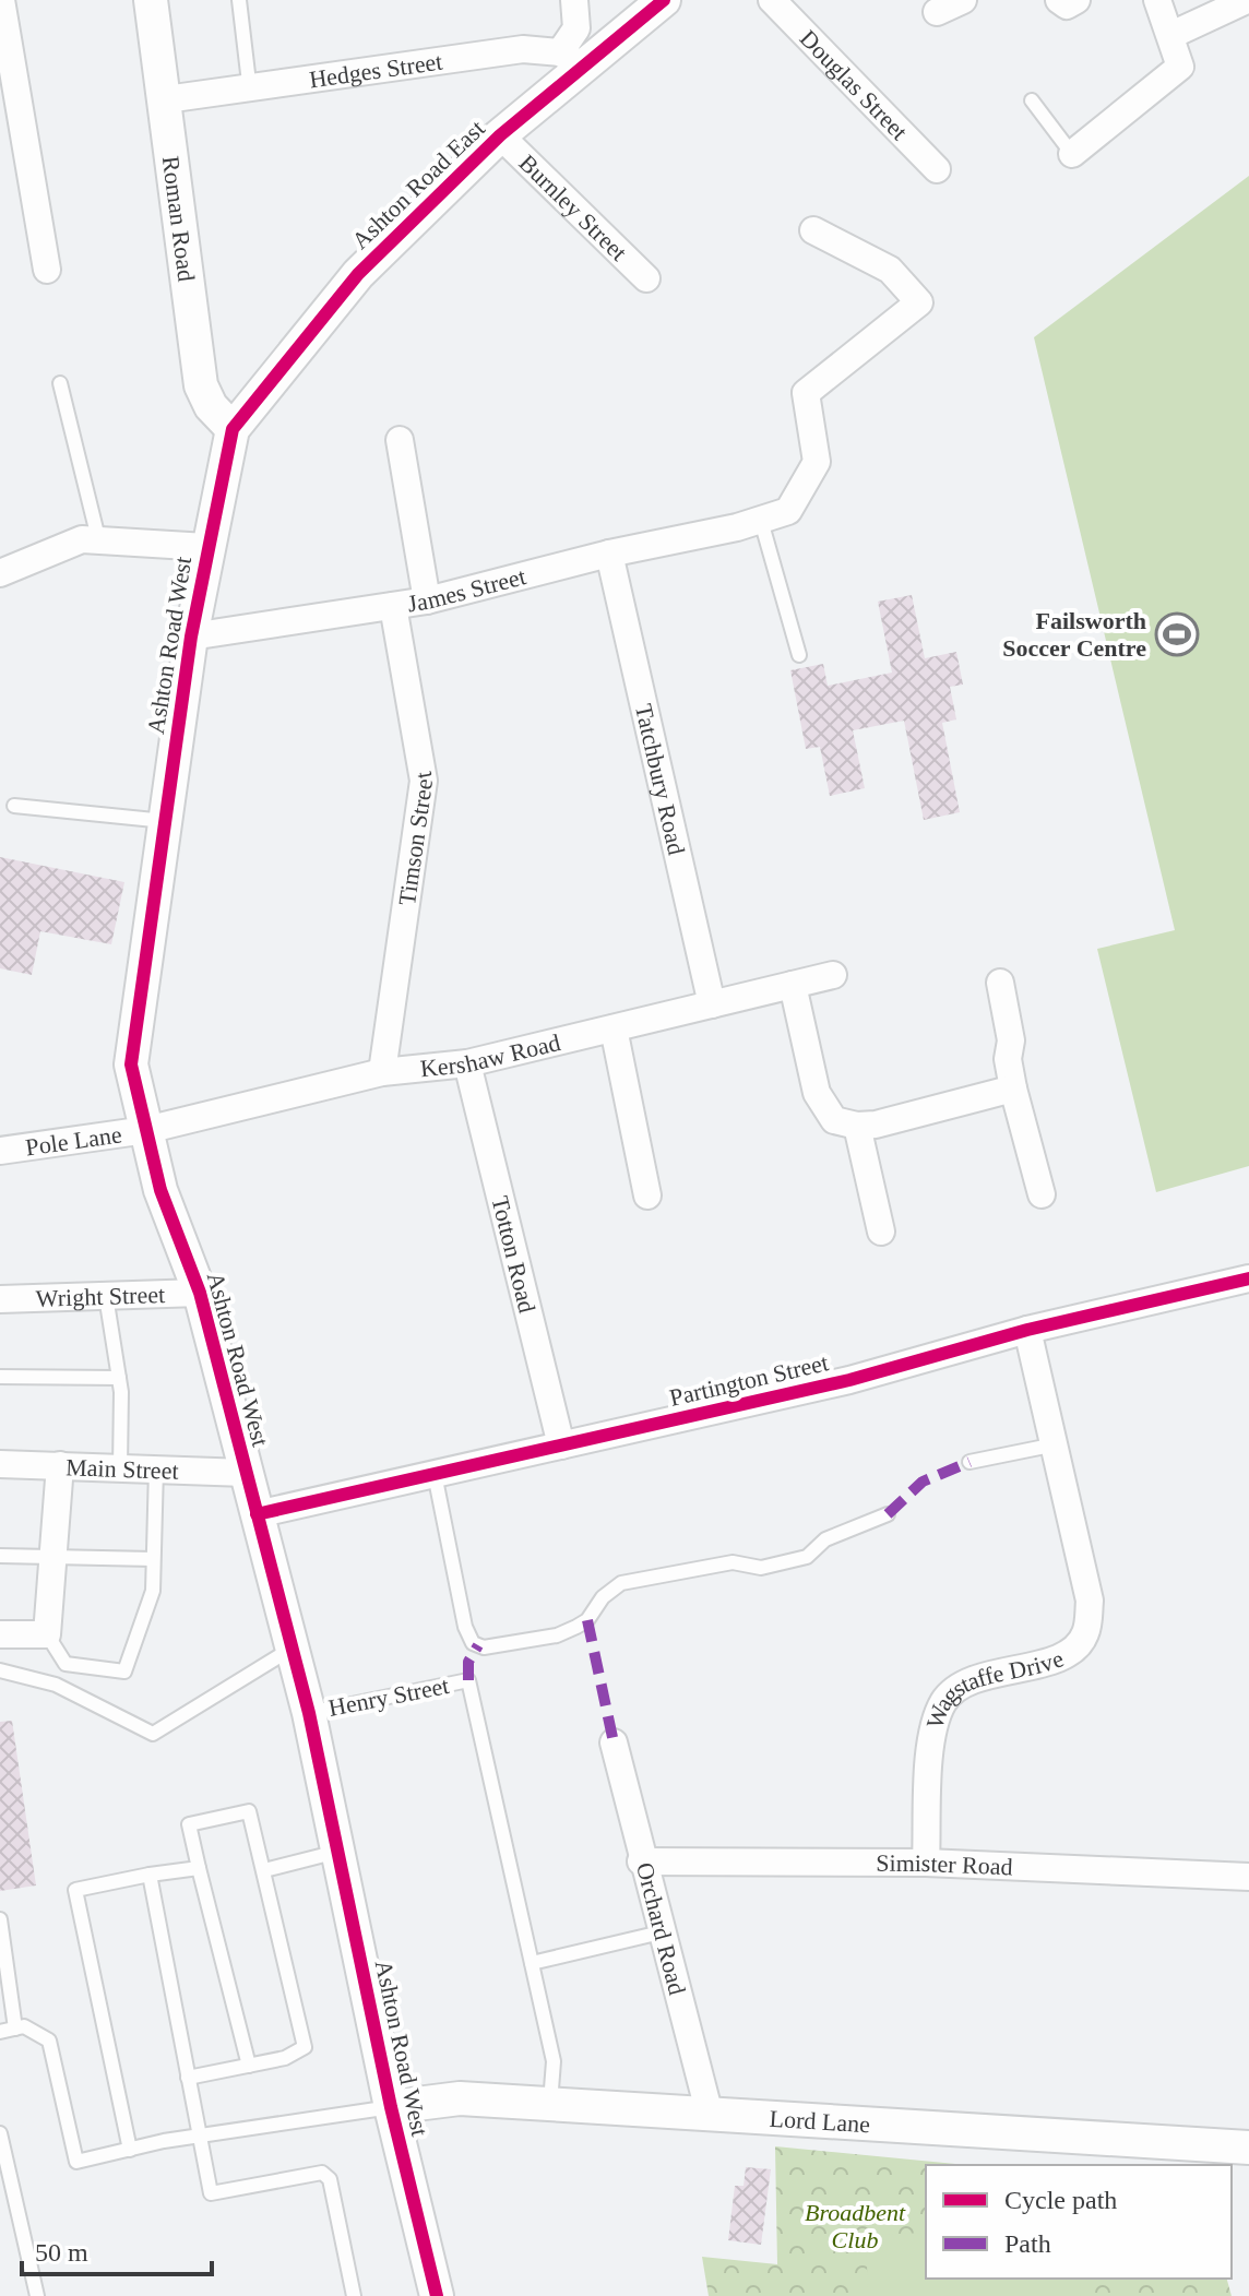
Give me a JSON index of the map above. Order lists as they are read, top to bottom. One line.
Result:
{"streets":{"street":["Hedges Street","Douglas Street","Ashton Road East","Burnley Street","Roman Road","James Street","Ashton Road West","Tatchbury Road","Timson Street","Kershaw Road","Pole Lane","Totton Road","Wright Street","Partington Street","Main Street","Wagstaffe Drive","Simister Road","Orchard Road","Lord Lane"],"lane":["Henry Street"]},"crossings":[["Hedges Street","Ashton Road East"],["Hedges Street","Roman Road"],["Ashton Road East","Burnley Street"],["Ashton Road East","Roman Road"],["Ashton Road East","Ashton Road West"],["Roman Road","Ashton Road West"],["James Street","Ashton Road West"],["James Street","Tatchbury Road"],["James Street","Timson Street"],["Ashton Road West","Kershaw Road"],["Ashton Road West","Pole Lane"],["Ashton Road West","Wright Street"],["Ashton Road West","Partington Street"],["Ashton Road West","Main Street"],["Ashton Road West","Henry Street"],["Ashton Road West","Lord Lane"],["Tatchbury Road","Kershaw Road"],["Timson Street","Kershaw Road"],["Kershaw Road","Pole Lane"],["Kershaw Road","Totton Road"],["Totton Road","Partington Street"],["Partington Street","Wagstaffe Drive"],["Wagstaffe Drive","Simister Road"],["Simister Road","Orchard Road"],["Orchard Road","Lord Lane"]],"parks":["Broadbent Club"],"places":{"sports":["Failsworth Soccer Centre"]},"legend":["Cycle path","Path"],"scale_bar":"50 m"}
